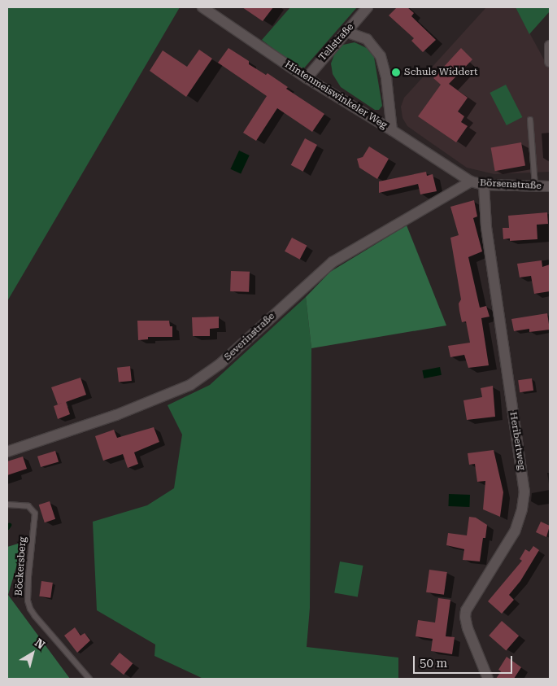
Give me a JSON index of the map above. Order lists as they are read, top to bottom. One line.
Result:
{"streets":{"street":["Tellstraße","Hintenmeiswinkeler Weg","Börsenstraße","Severinstraße","Heribertweg"],"lane":["Böckersberg"]},"crossings":[["Tellstraße","Hintenmeiswinkeler Weg"],["Hintenmeiswinkeler Weg","Börsenstraße"],["Hintenmeiswinkeler Weg","Severinstraße"],["Börsenstraße","Severinstraße"],["Börsenstraße","Heribertweg"]],"places":["Schule Widdert"],"scale_bar":"50 m","north":"top right"}
